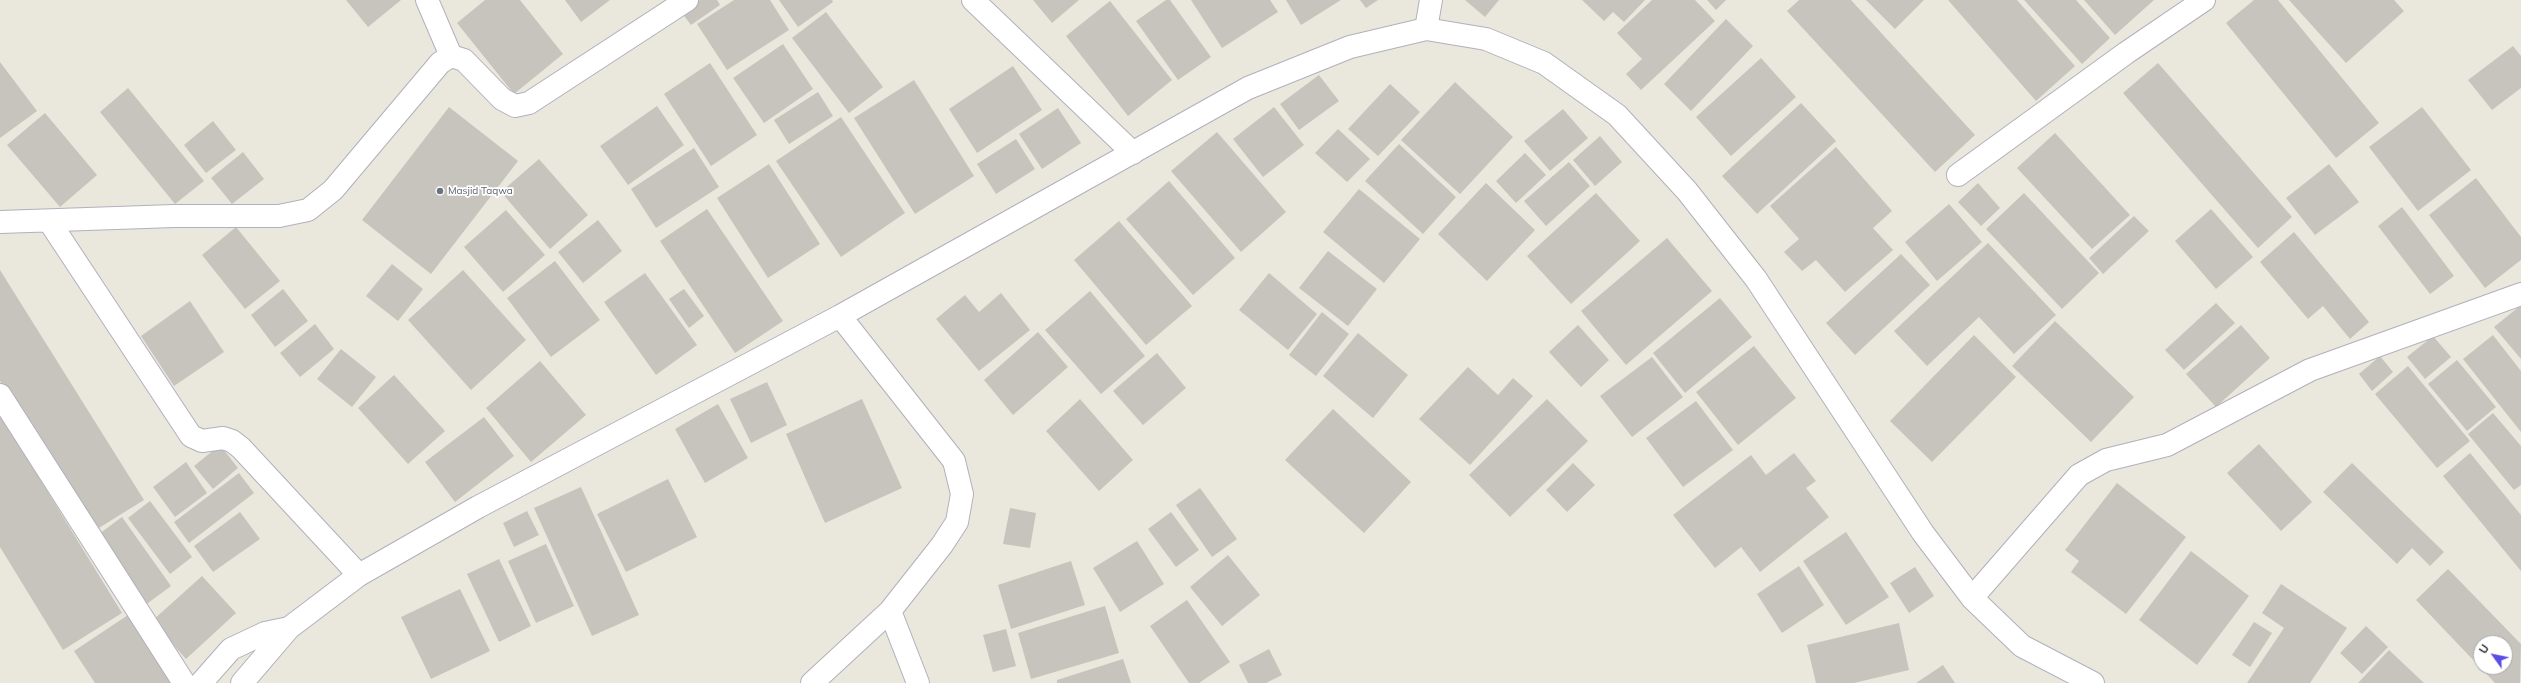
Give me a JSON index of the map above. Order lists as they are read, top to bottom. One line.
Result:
{"places":["Masjid Taqwa"],"north":"top left"}
